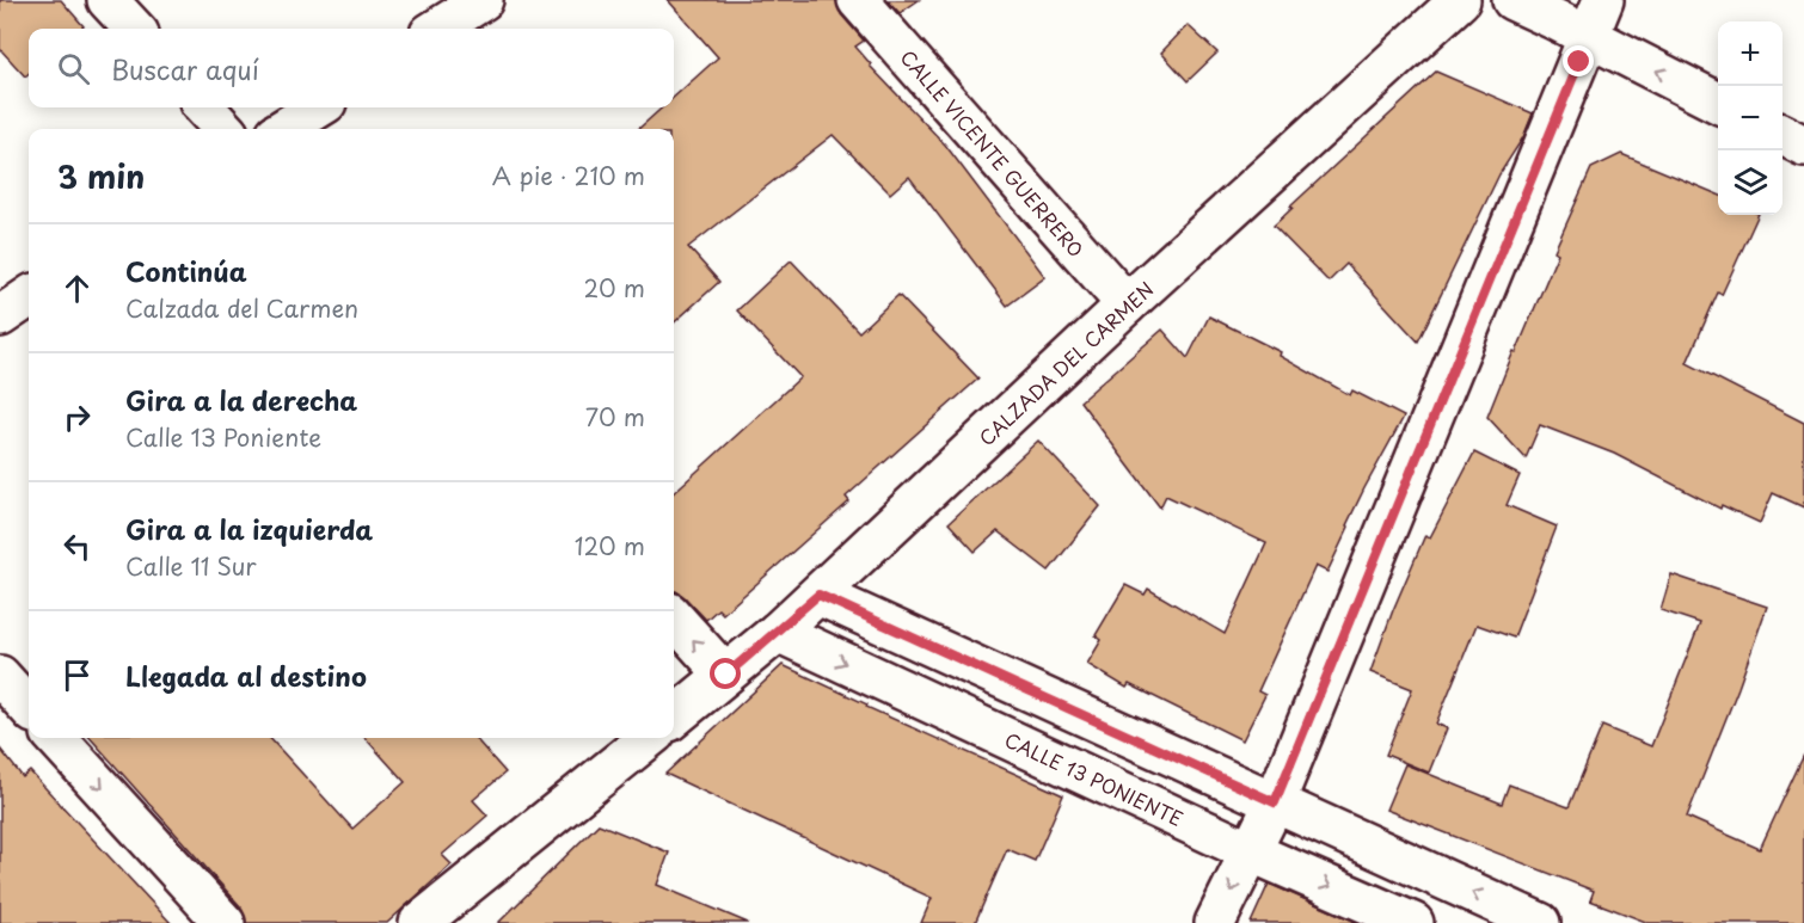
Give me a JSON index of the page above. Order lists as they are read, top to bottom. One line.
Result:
{"streets":{"street":["CALLE VICENTE GUERRERO","CALZADA DEL CARMEN","CALLE 13 PONIENTE"]},"crossings":[["CALLE VICENTE GUERRERO","CALZADA DEL CARMEN"],["CALZADA DEL CARMEN","CALLE 13 PONIENTE"]],"page":{"map_buttons":["+","−"],"search":"Buscar aquí","heading":["3 min","A pie · 210 m"],"list":[["Continúa","Calzada del Carmen","20 m"],["Gira a la derecha","Calle 13 Poniente","70 m"],["Gira a la izquierda","Calle 11 Sur","120 m"],"Llegada al destino"]}}
